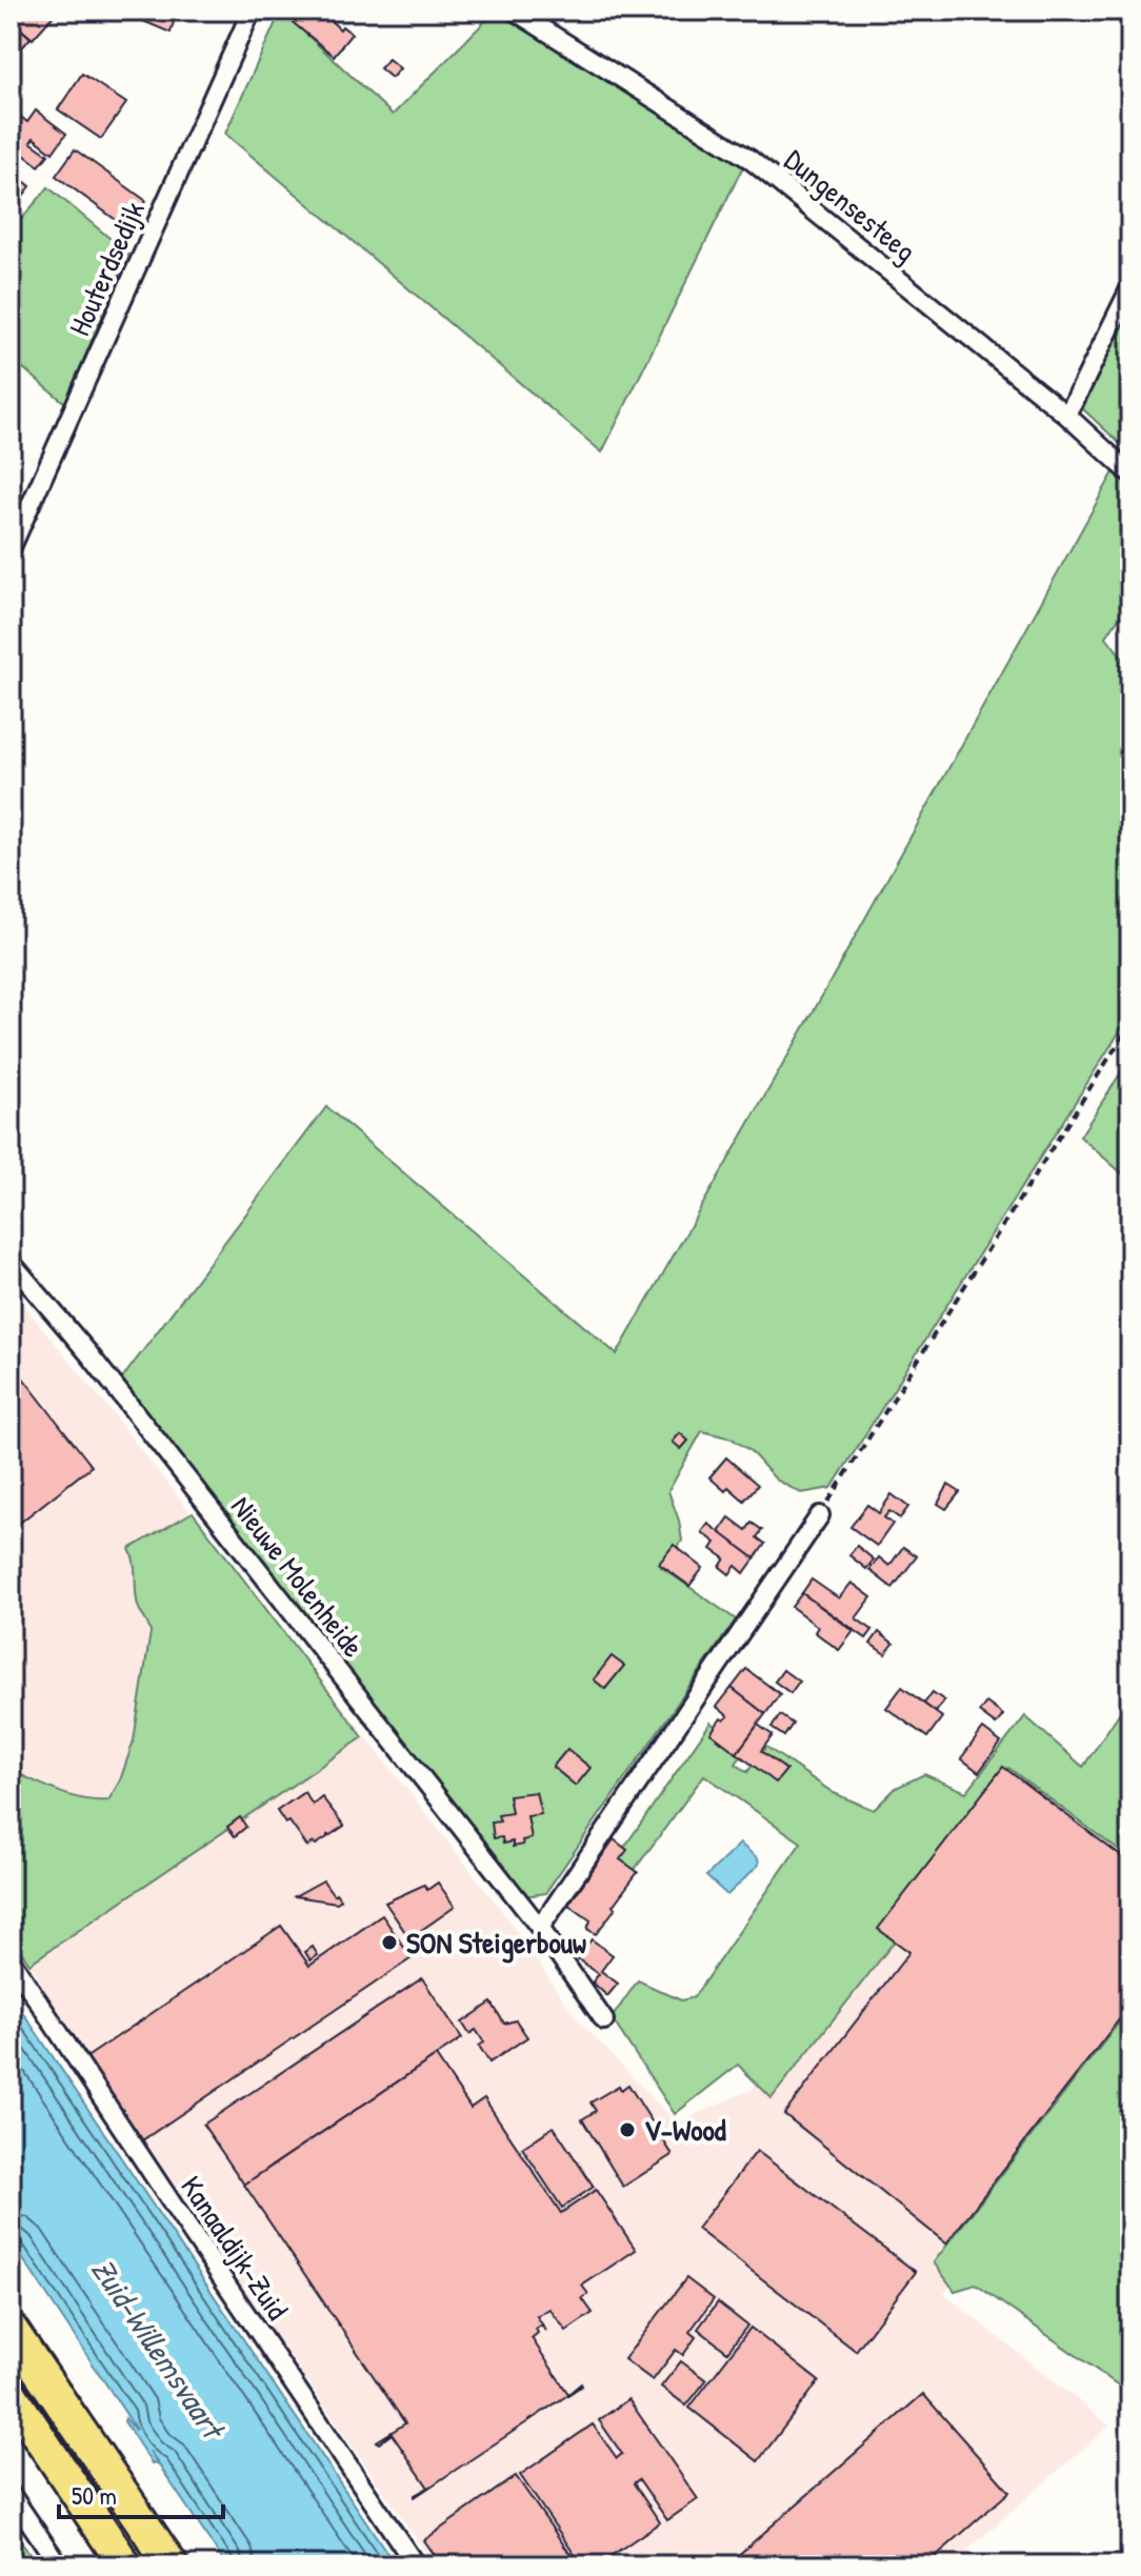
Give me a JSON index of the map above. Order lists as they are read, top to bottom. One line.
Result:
{"streets":{"street":["Dungensesteeg","Houterdsedijk","Nieuwe Molenheide","Kanaaldijk-Zuid"]},"water":["Zuid-Willemsvaart"],"places":["SON Steigerbouw","V-Wood"],"scale_bar":"50 m"}
